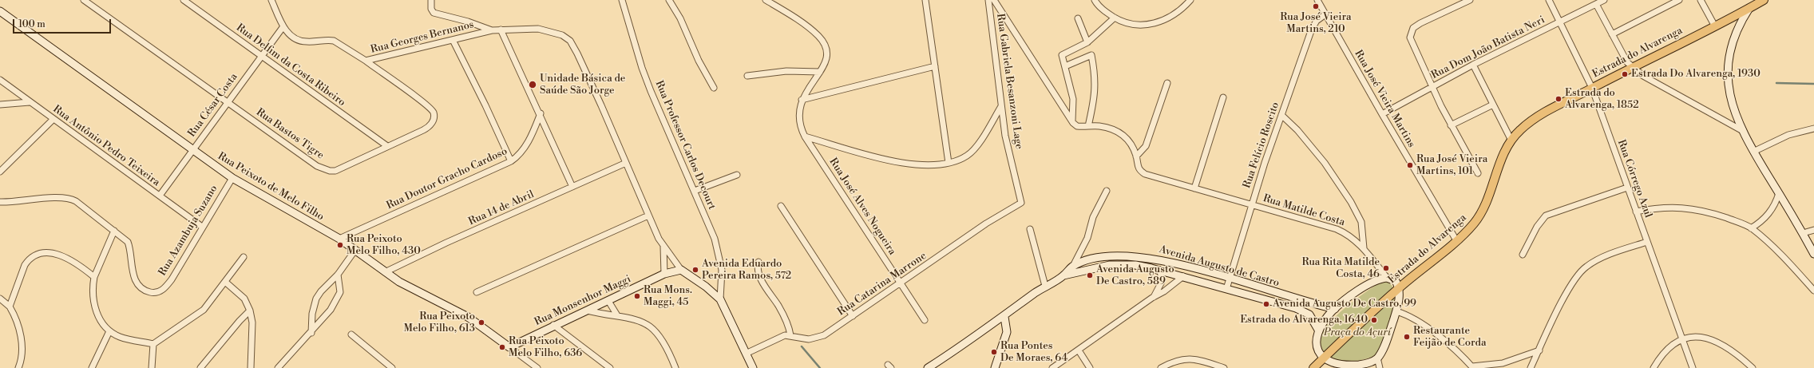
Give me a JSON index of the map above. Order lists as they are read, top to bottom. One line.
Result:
{"streets":{"main road":["Estrada do Alvarenga"],"street":["Rua Georges Bernanos","Rua Dom João Batista Neri","Rua Delfim da Costa Ribeiro","Rua Gabriela Besanzoni Lage","Rua José Vieira Martins","Rua César Costa","Rua Bastos Tigre","Rua Professor Carlos Decourt","Rua Felício Roscito","Rua Antônio Pedro Teixeira","Rua Doutor Gracho Cardoso","Rua Córrego Azul","Rua Peixoto de Melo Filho","Rua José Alves Nogueira","Rua 14 de Abril","Rua Matilde Costa","Rua Azambuja Suzano","Avenida Augusto de Castro","Rua Catarina Marrone","Rua Monsenhor Maggi"]},"crossings":[["Rua Georges Bernanos","Rua César Costa"],["Rua Georges Bernanos","Rua Bastos Tigre"],["Rua Georges Bernanos","Rua 14 de Abril"],["Rua Dom João Batista Neri","Rua José Vieira Martins"],["Rua Dom João Batista Neri","Rua Córrego Azul"],["Estrada do Alvarenga","Rua José Vieira Martins"],["Estrada do Alvarenga","Rua Córrego Azul"],["Rua Delfim da Costa Ribeiro","Rua César Costa"],["Rua Delfim da Costa Ribeiro","Rua Bastos Tigre"],["Rua Gabriela Besanzoni Lage","Rua Catarina Marrone"],["Rua José Vieira Martins","Rua Felício Roscito"],["Rua César Costa","Rua Bastos Tigre"],["Rua César Costa","Rua Antônio Pedro Teixeira"],["Rua César Costa","Rua Peixoto de Melo Filho"],["Rua Felício Roscito","Rua Matilde Costa"],["Rua Felício Roscito","Avenida Augusto de Castro"],["Rua Antônio Pedro Teixeira","Rua Azambuja Suzano"],["Rua Doutor Gracho Cardoso","Rua Peixoto de Melo Filho"],["Rua Peixoto de Melo Filho","Rua 14 de Abril"],["Rua Peixoto de Melo Filho","Rua Azambuja Suzano"],["Rua Peixoto de Melo Filho","Rua Monsenhor Maggi"],["Rua José Alves Nogueira","Rua Catarina Marrone"]],"parks":["Praça do Açurí"],"places":["Rua José Vieira Martins, 210","Estrada Do Alvarenga, 1930","Unidade Básica de Saúde São Jorge","Estrada do Alvarenga, 1852","Rua José Vieira Martins, 101","Rua Peixoto Melo Filho, 430","Rua Rita Matilde Costa, 46","Avenida Eduardo Pereira Ramos, 572","Avenida Augusto De Castro, 589","Rua Mons. Maggi, 45","Avenida Augusto De Castro, 99","Estrada do Alvarenga, 1640","Rua Peixoto Melo Filho, 613","Restaurante Feijão de Corda","Rua Peixoto Melo Filho, 636","Rua Pontes De Moraes, 64"],"scale_bar":"100 m"}
